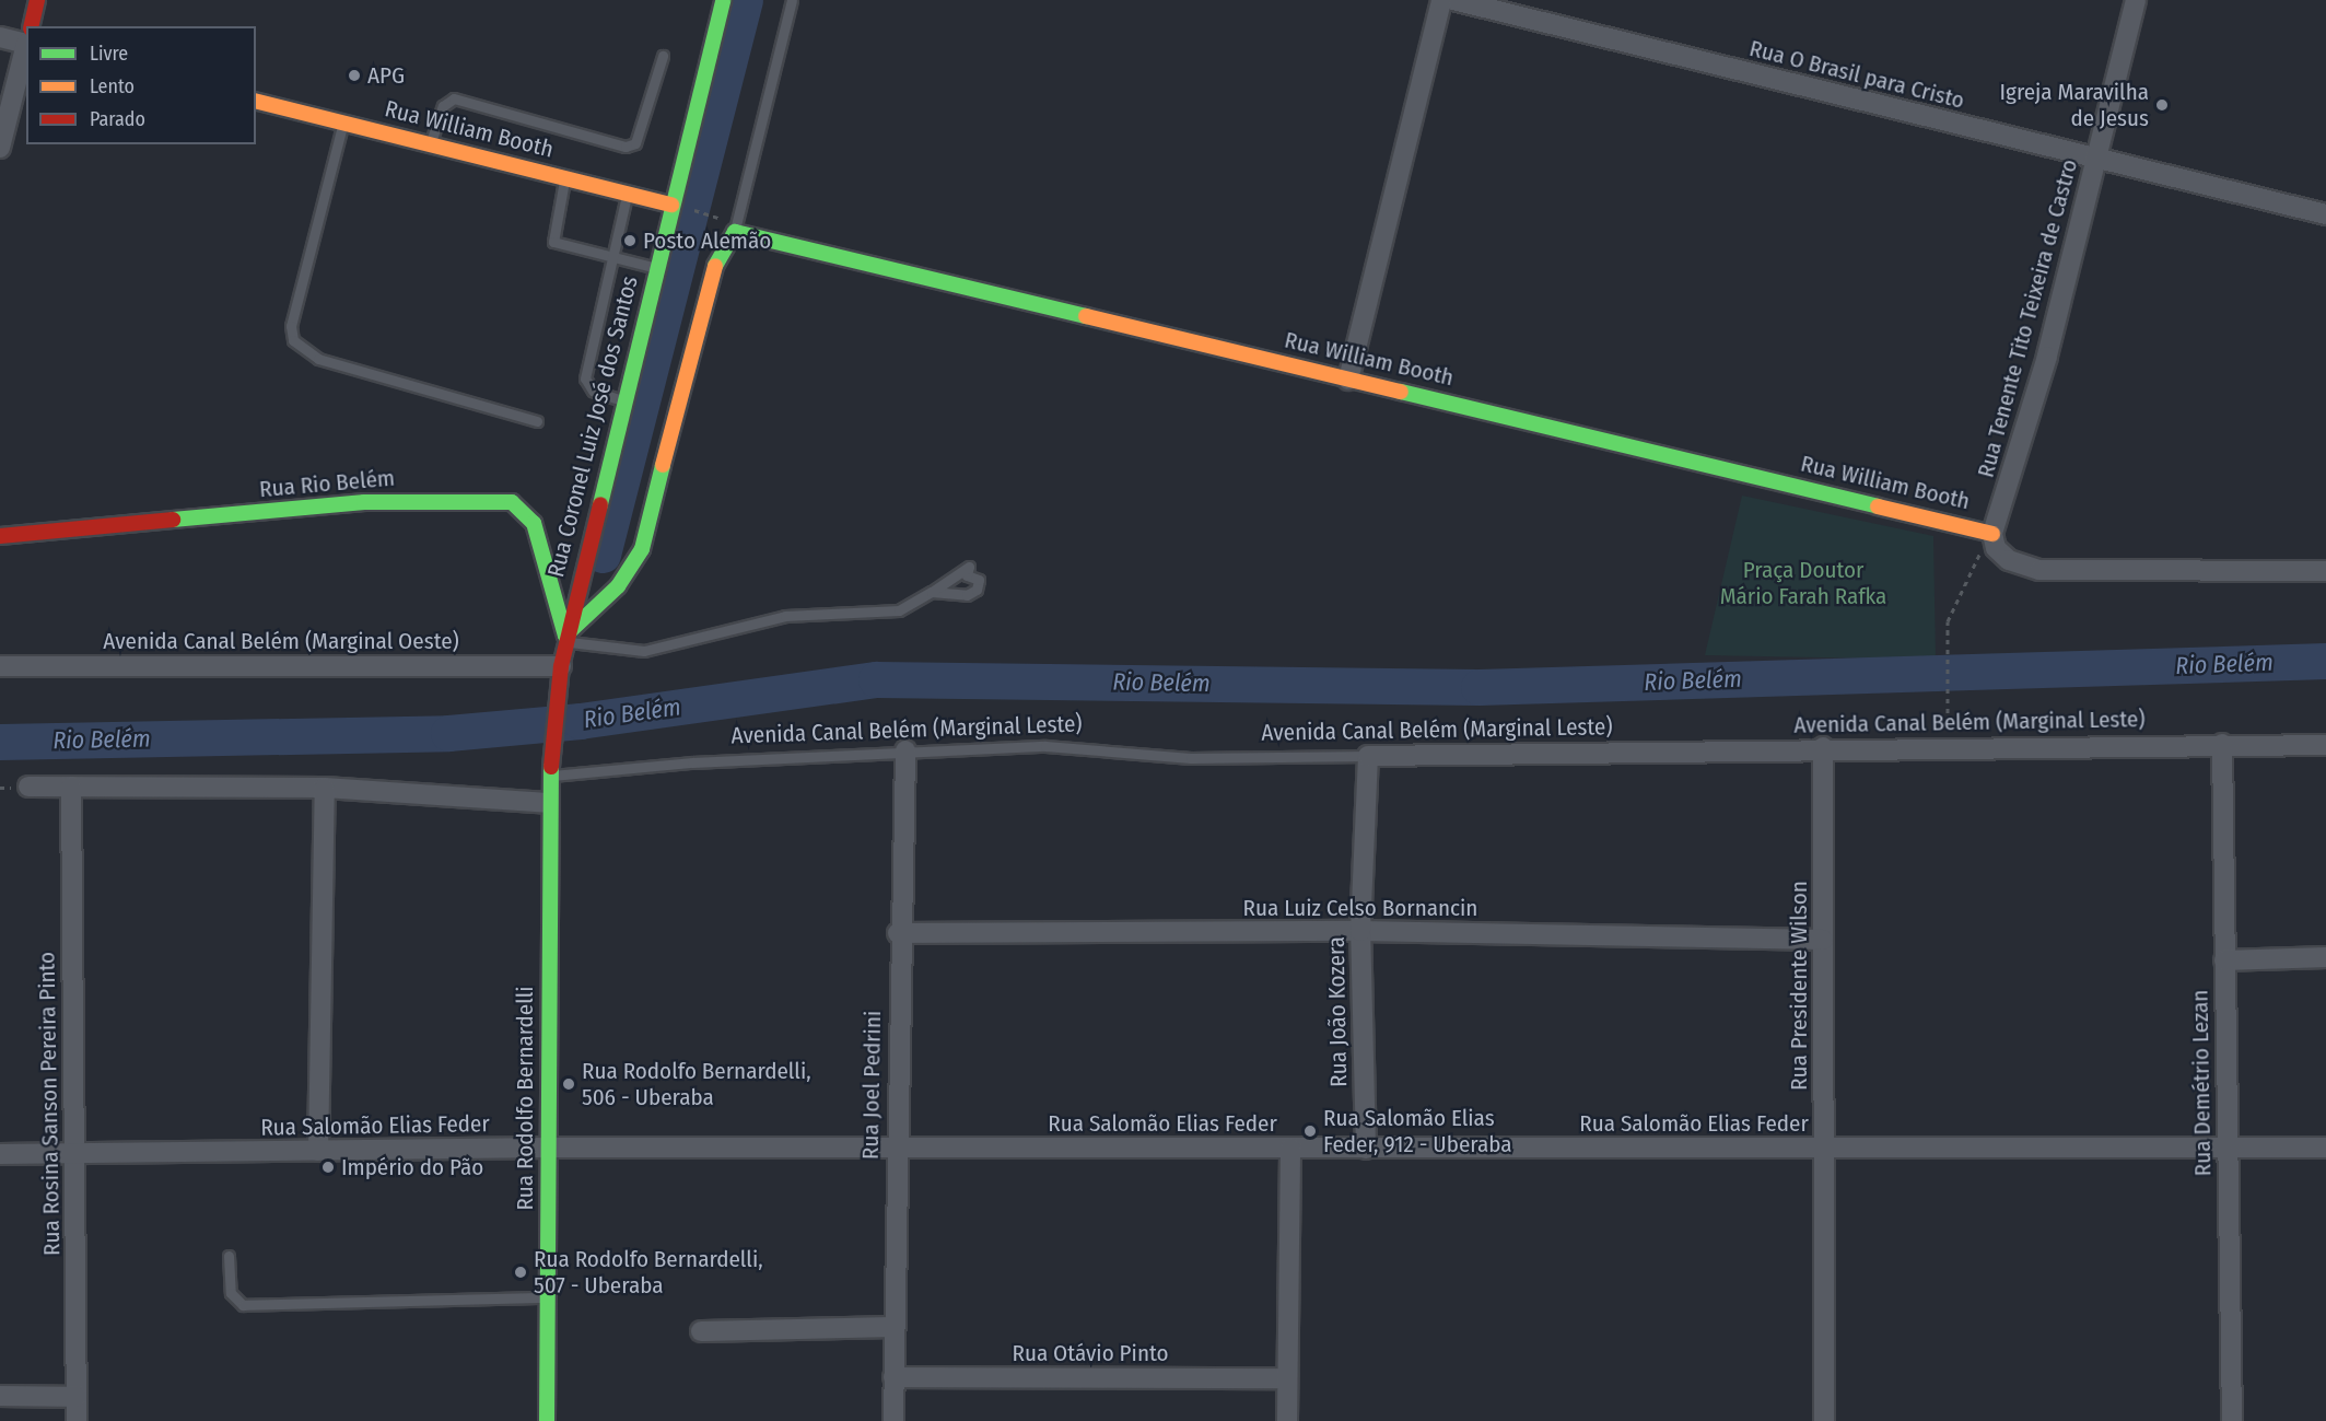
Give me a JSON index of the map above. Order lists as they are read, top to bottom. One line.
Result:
{"streets":{"street":["Rua O Brasil para Cristo","Rua William Booth","Rua Tenente Tito Teixeira de Castro","Rua Coronel Luiz José dos Santos","Rua Rio Belém","Avenida Canal Belém (Marginal Oeste)","Avenida Canal Belém (Marginal Leste)","Rua Luiz Celso Bornancin","Rua Presidente Wilson","Rua João Kozera","Rua Demétrio Lezan","Rua Joel Pedrini","Rua Rodolfo Bernardelli","Rua Rosina Sanson Pereira Pinto","Rua Salomão Elias Feder","Rua Otávio Pinto"]},"crossings":[["Rua O Brasil para Cristo","Rua Tenente Tito Teixeira de Castro"],["Rua William Booth","Rua Tenente Tito Teixeira de Castro"],["Rua William Booth","Rua Coronel Luiz José dos Santos"],["Rua Coronel Luiz José dos Santos","Rua Rio Belém"],["Rua Coronel Luiz José dos Santos","Avenida Canal Belém (Marginal Oeste)"],["Rua Coronel Luiz José dos Santos","Avenida Canal Belém (Marginal Leste)"],["Rua Coronel Luiz José dos Santos","Rua Rodolfo Bernardelli"],["Avenida Canal Belém (Marginal Leste)","Rua Presidente Wilson"],["Avenida Canal Belém (Marginal Leste)","Rua João Kozera"],["Avenida Canal Belém (Marginal Leste)","Rua Demétrio Lezan"],["Avenida Canal Belém (Marginal Leste)","Rua Joel Pedrini"],["Avenida Canal Belém (Marginal Leste)","Rua Rodolfo Bernardelli"],["Rua Luiz Celso Bornancin","Rua Presidente Wilson"],["Rua Luiz Celso Bornancin","Rua João Kozera"],["Rua Luiz Celso Bornancin","Rua Joel Pedrini"],["Rua Presidente Wilson","Rua Salomão Elias Feder"],["Rua João Kozera","Rua Salomão Elias Feder"],["Rua Demétrio Lezan","Rua Salomão Elias Feder"],["Rua Joel Pedrini","Rua Salomão Elias Feder"],["Rua Joel Pedrini","Rua Otávio Pinto"],["Rua Rodolfo Bernardelli","Rua Salomão Elias Feder"],["Rua Rosina Sanson Pereira Pinto","Rua Salomão Elias Feder"]],"water":["Rio Belém"],"parks":["Praça Doutor Mário Farah Rafka"],"places":["APG","Igreja Maravilha de Jesus","Posto Alemão","Rua Rodolfo Bernardelli, 506 - Uberaba","Rua Salomão Elias Feder, 912 - Uberaba","Império do Pão","Rua Rodolfo Bernardelli, 507 - Uberaba"],"legend":["Livre","Lento","Parado"]}
